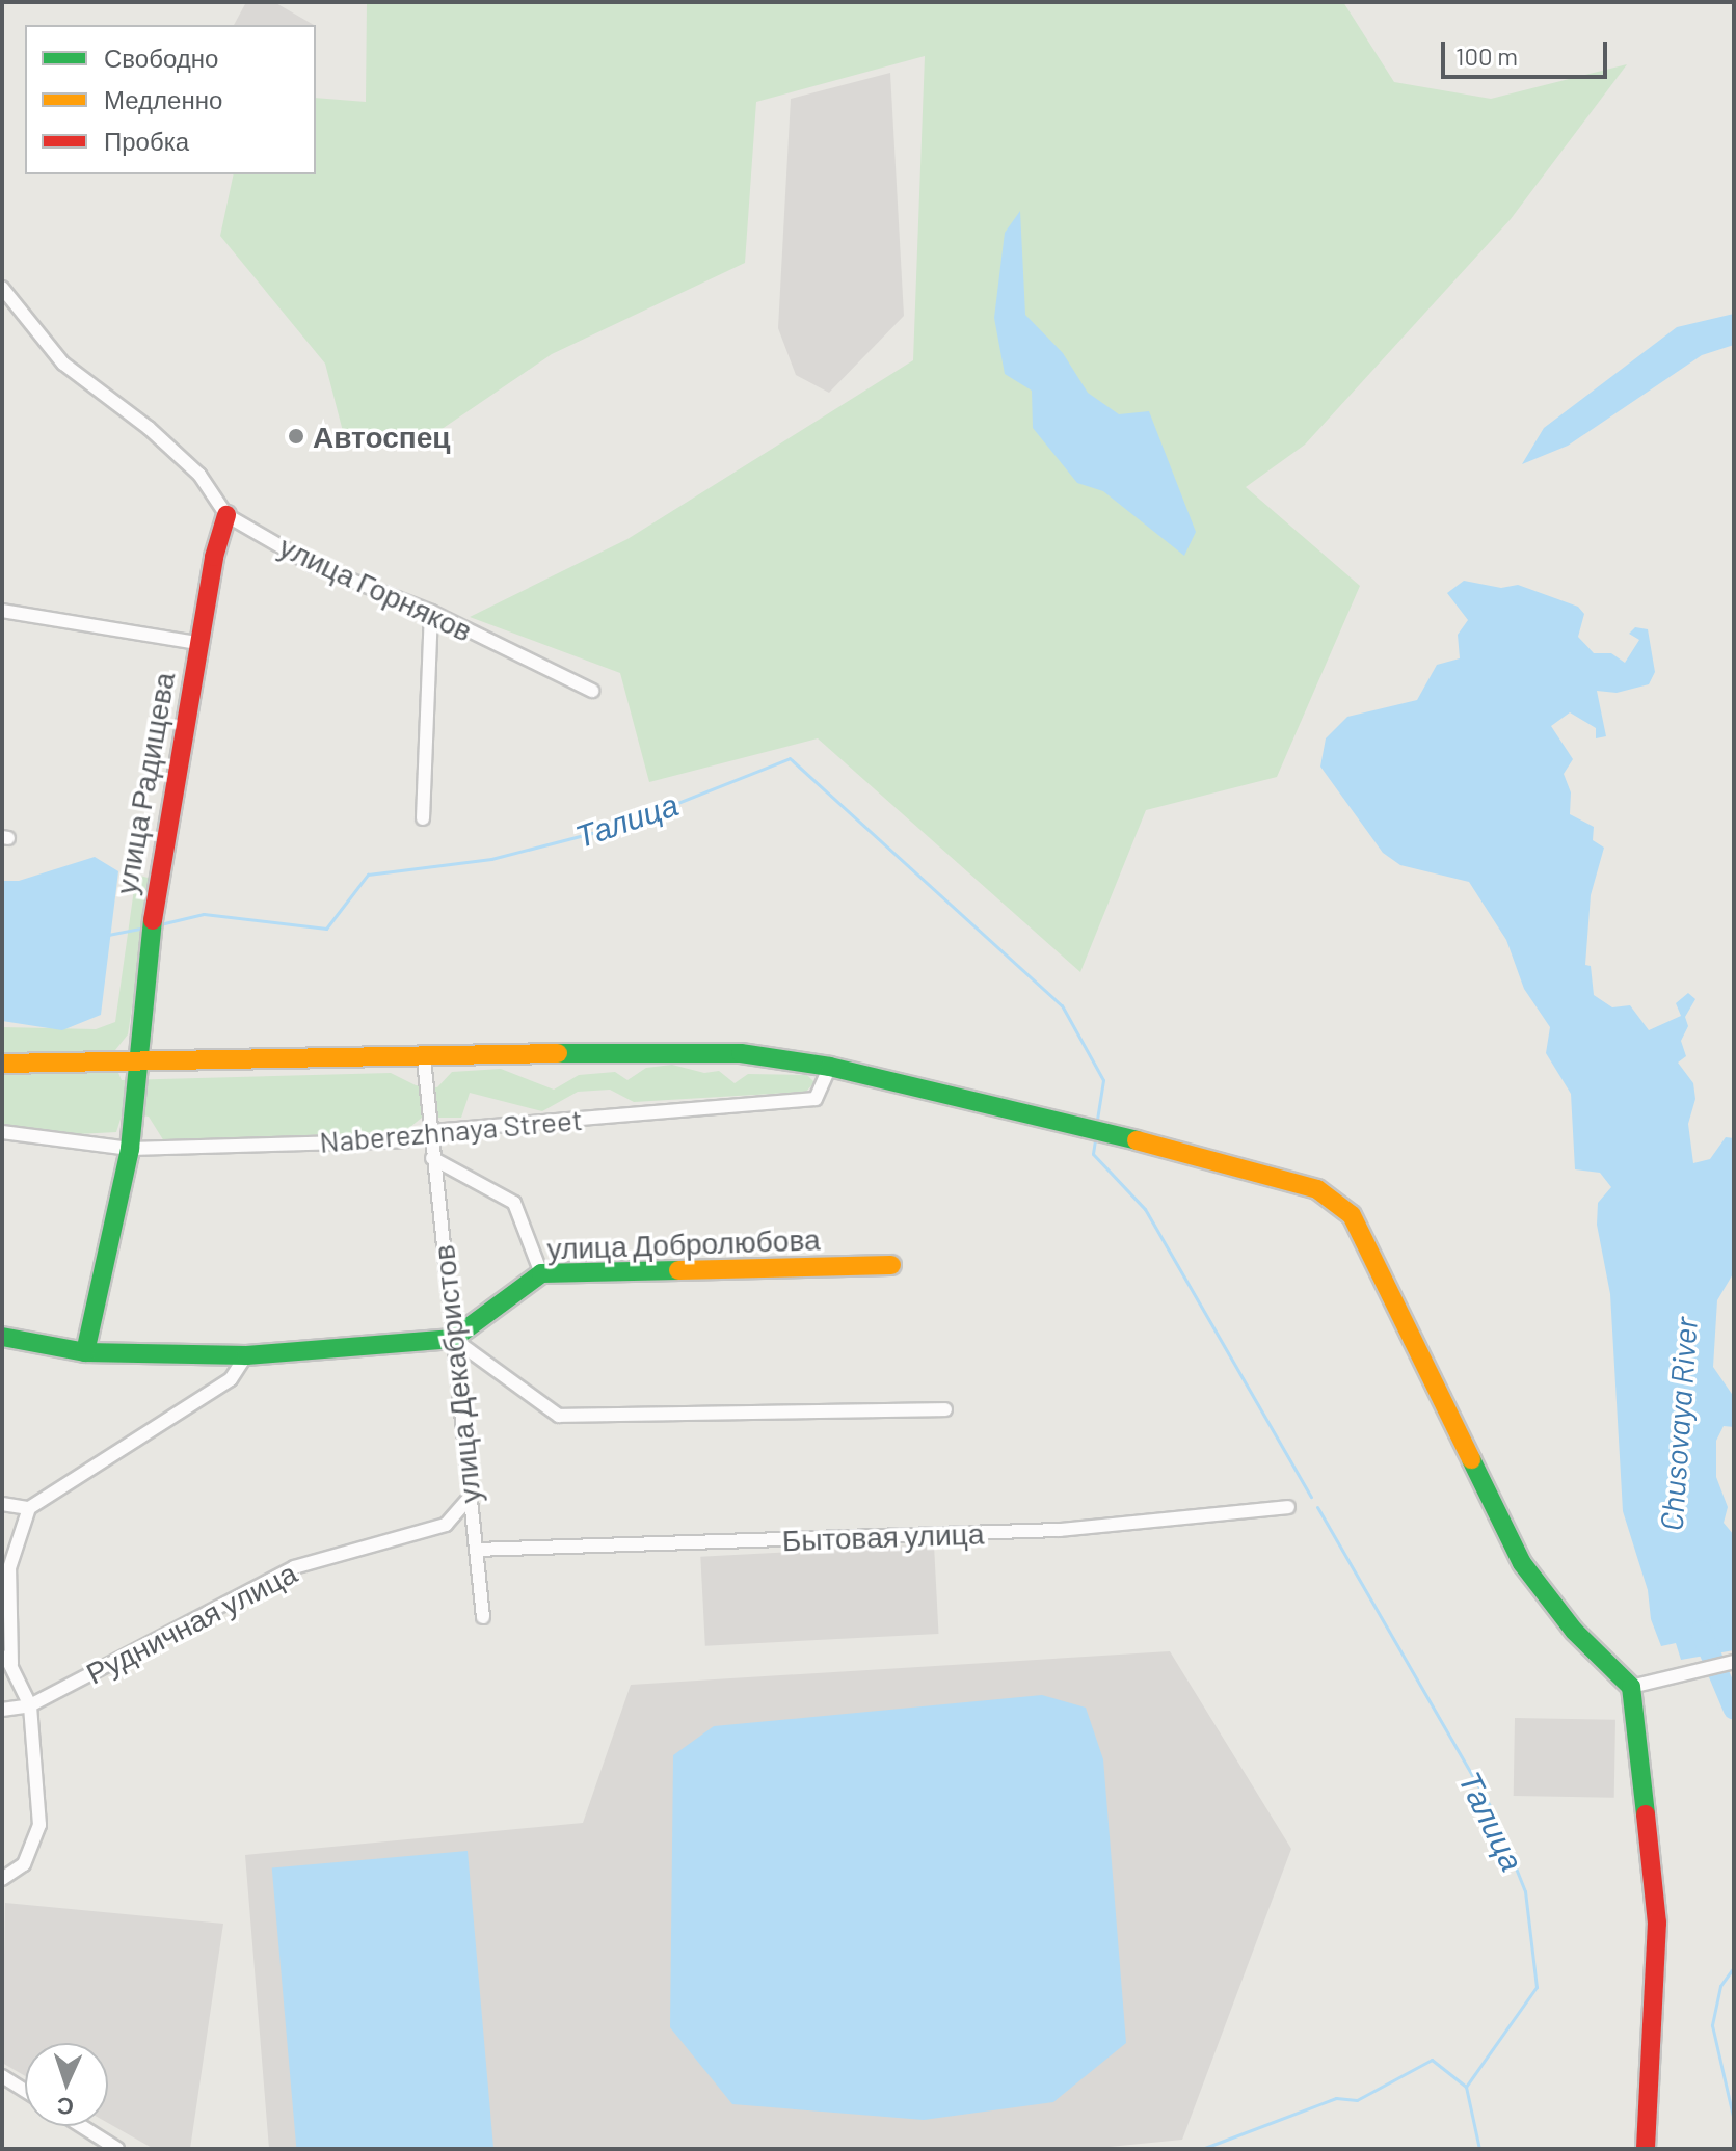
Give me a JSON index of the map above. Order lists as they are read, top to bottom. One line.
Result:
{"streets":{"street":["улица Горняков","улица Радищева","Naberezhnaya Street","улица Добролюбова","улица Декабристов","Бытовая улица","Рудничная улица"]},"crossings":[["улица Горняков","улица Радищева"],["улица Радищева","Naberezhnaya Street"],["Naberezhnaya Street","улица Декабристов"],["улица Добролюбова","улица Декабристов"],["улица Декабристов","Бытовая улица"],["улица Декабристов","Рудничная улица"]],"water":["Талица","Chusovaya River"],"places":["Автоспец"],"legend":["Свободно","Медленно","Пробка"],"scale_bar":"100 m","north":"bottom"}
